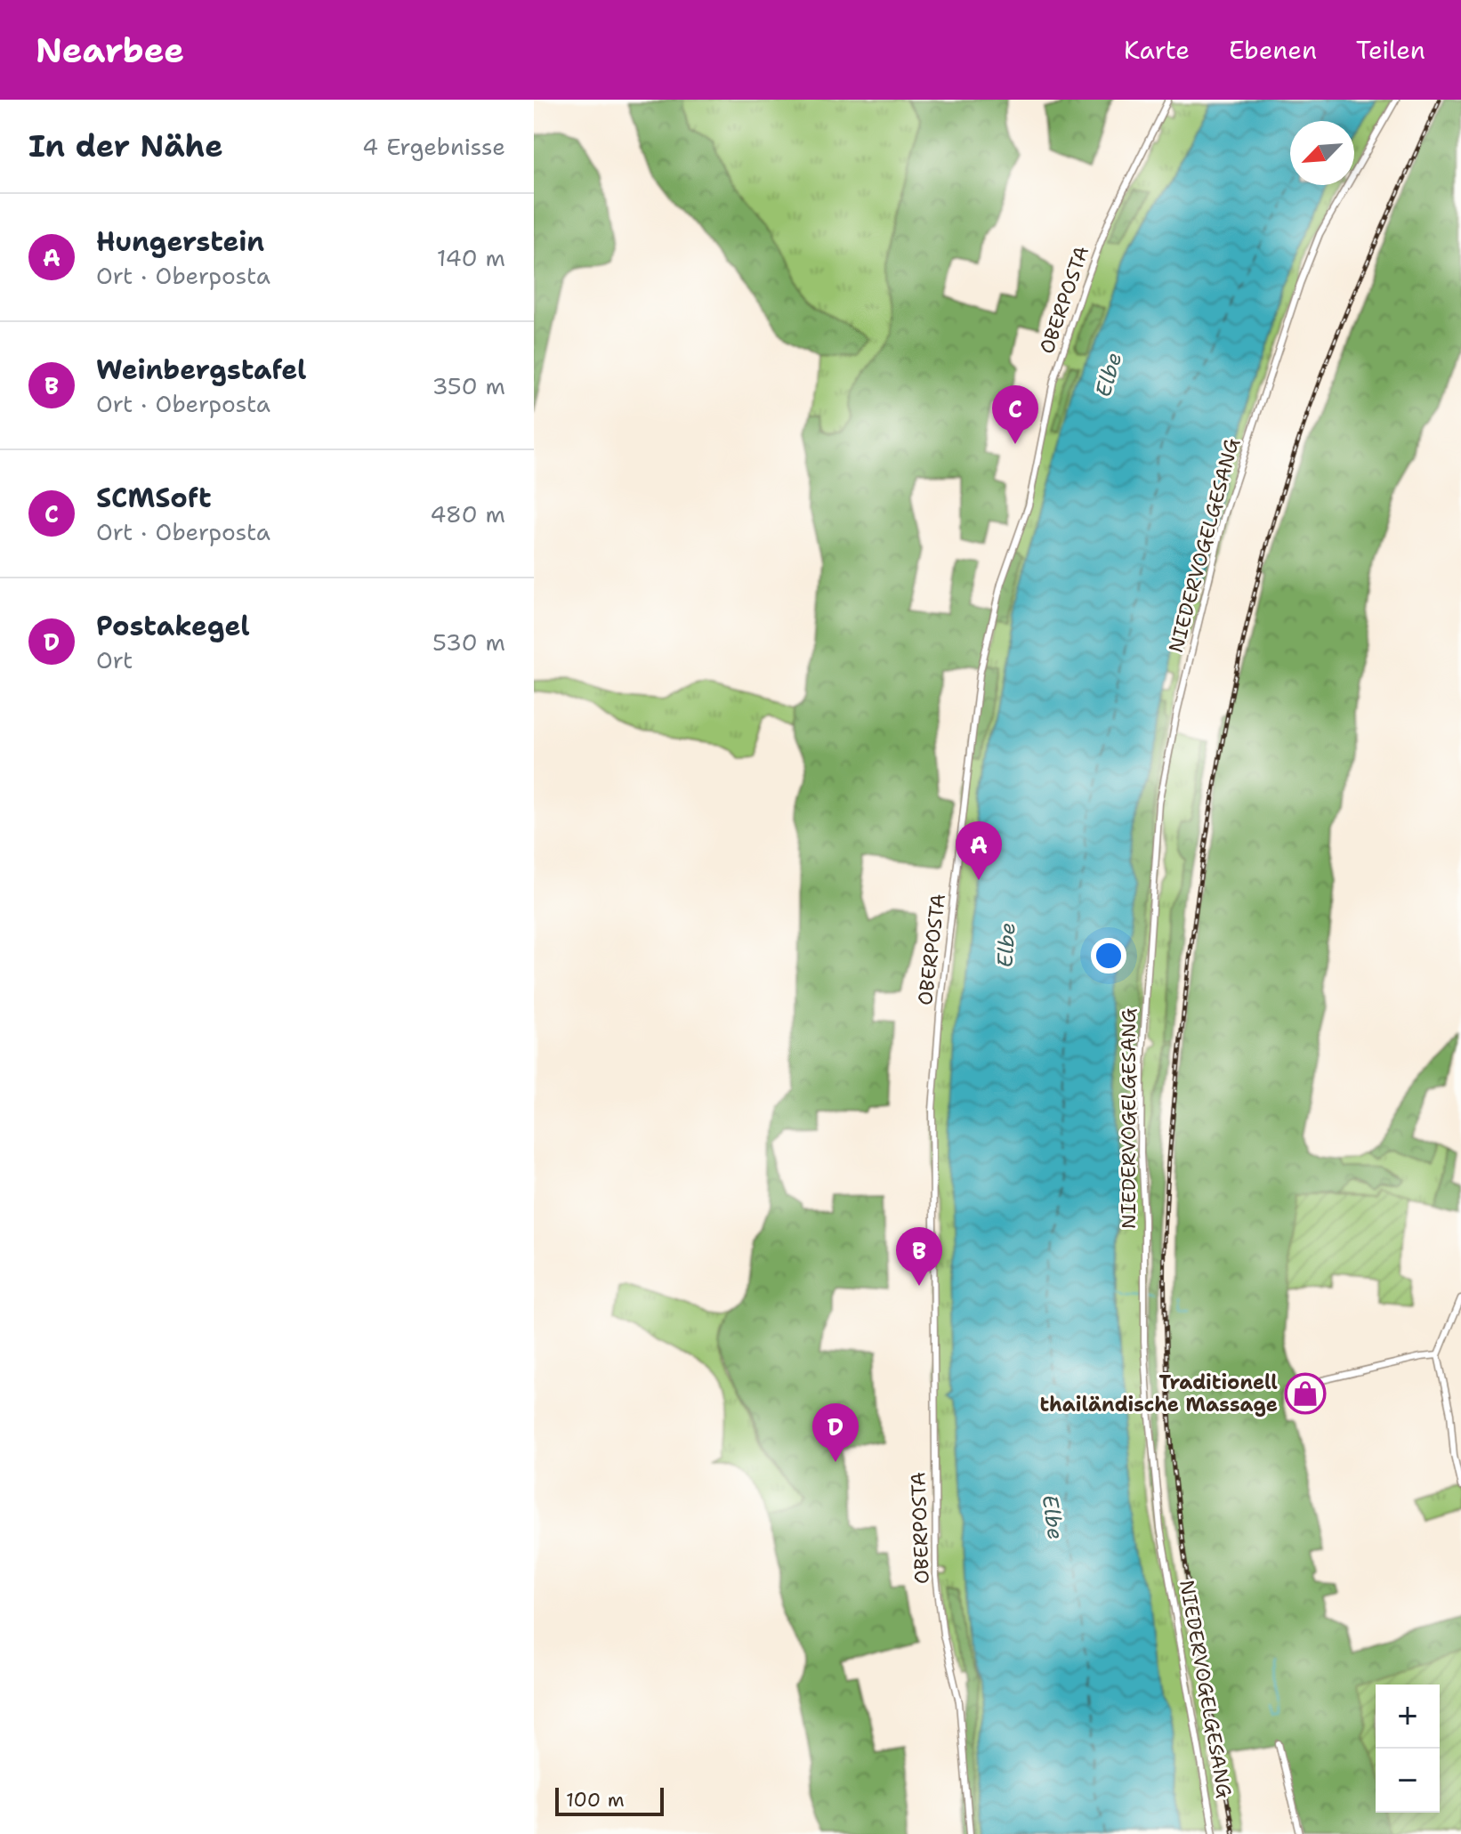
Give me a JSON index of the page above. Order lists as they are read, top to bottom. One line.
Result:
{"streets":{"street":["OBERPOSTA","NIEDERVOGELGESANG"]},"water":["Elbe"],"places":{"shop":["Traditionell thailändische Massage"]},"scale_bar":"100 m","north":"bottom left","page":{"header":"Nearbee","nav":["Karte","Ebenen","Teilen"],"heading":["In der Nähe","4 Ergebnisse"],"list":[{"mark":"A","name":"Hungerstein","note":"Ort · Oberposta","value":"140 m"},{"mark":"B","name":"Weinbergstafel","note":"Ort · Oberposta","value":"350 m"},{"mark":"C","name":"SCMSoft","note":"Ort · Oberposta","value":"480 m"},{"mark":"D","name":"Postakegel","note":"Ort","value":"530 m"}],"pins":["C","A","B","D"],"map_buttons":["+","−"],"scale":"100 m"}}
